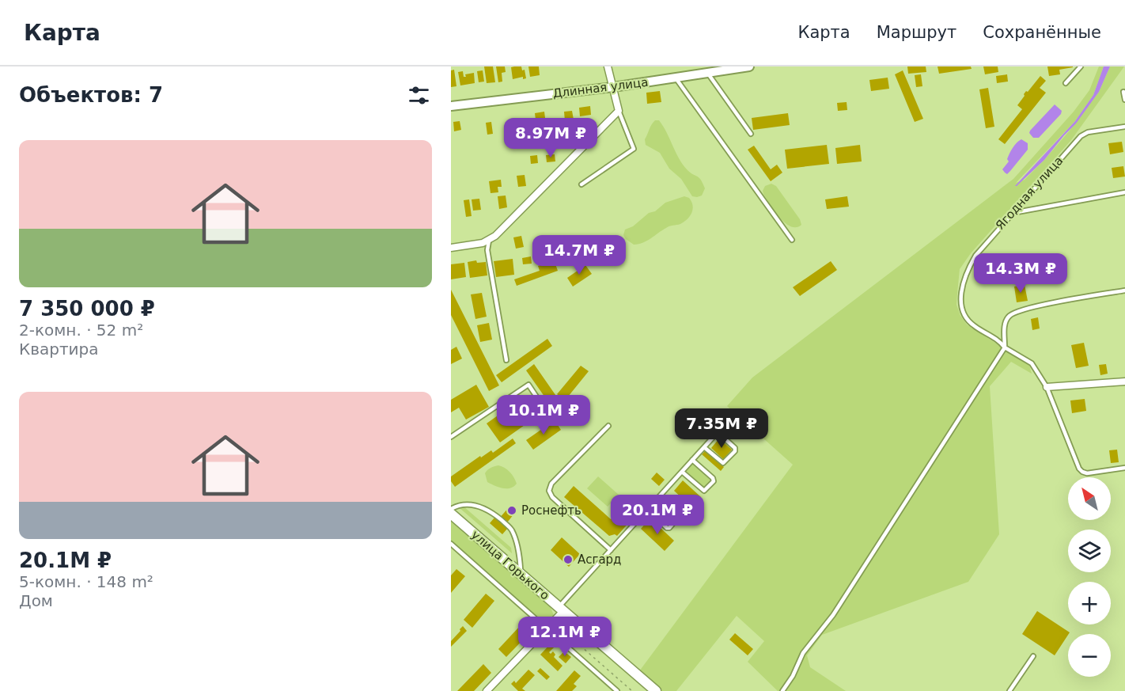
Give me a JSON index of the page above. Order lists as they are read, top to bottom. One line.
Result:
{"streets":{"main road":["улица Горького"],"street":["Длинная улица"],"lane":["Ягодная улица"]},"places":["Роснефть","Асгард"],"north":"top left","page":{"header":"Карта","nav":["Карта","Маршрут","Сохранённые"],"heading":"Объектов: 7","price":["8.97M ₽","14.7M ₽","14.3M ₽","10.1M ₽","7.35M ₽","20.1M ₽","12.1M ₽"],"list":[{"name":"7 350 000 ₽","note":"2-комн. · 52 m² · Квартира"},{"name":"20.1M ₽","note":"5-комн. · 148 m² · Дом"}],"map_buttons":["+","−"]}}
